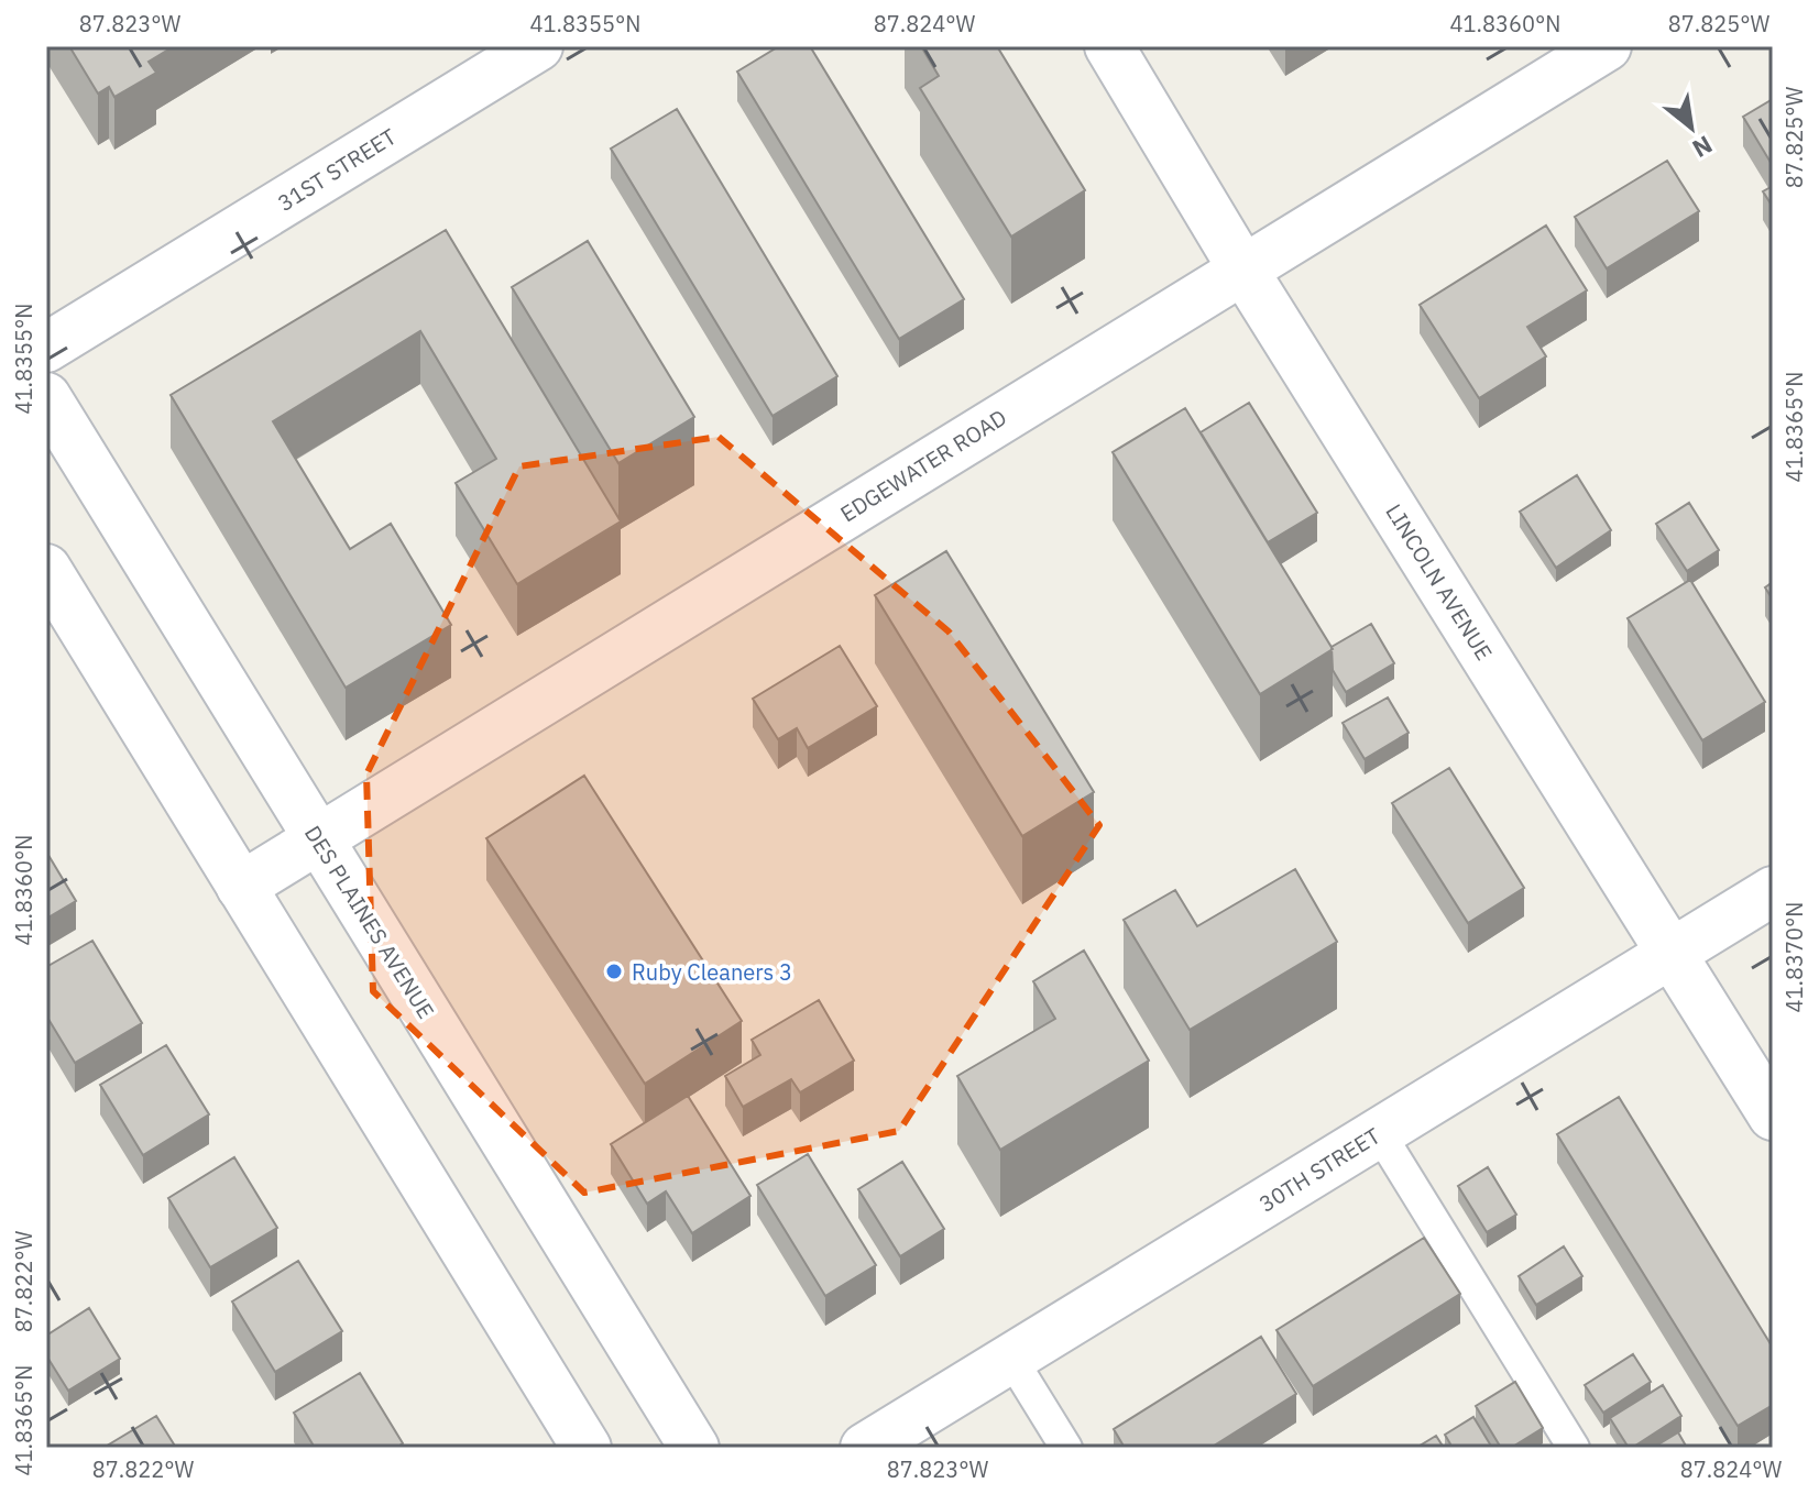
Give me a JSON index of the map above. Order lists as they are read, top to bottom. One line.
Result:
{"streets":{"street":["31ST STREET","EDGEWATER ROAD","LINCOLN AVENUE","DES PLAINES AVENUE","30TH STREET"]},"crossings":[["EDGEWATER ROAD","LINCOLN AVENUE"],["EDGEWATER ROAD","DES PLAINES AVENUE"],["LINCOLN AVENUE","30TH STREET"]],"places":["Ruby Cleaners 3"],"north":"bottom right","coordinates":["87.823°W","41.8355°N","87.824°W","41.8360°N","87.825°W","41.8365°N","41.8370°N","87.822°W"]}
